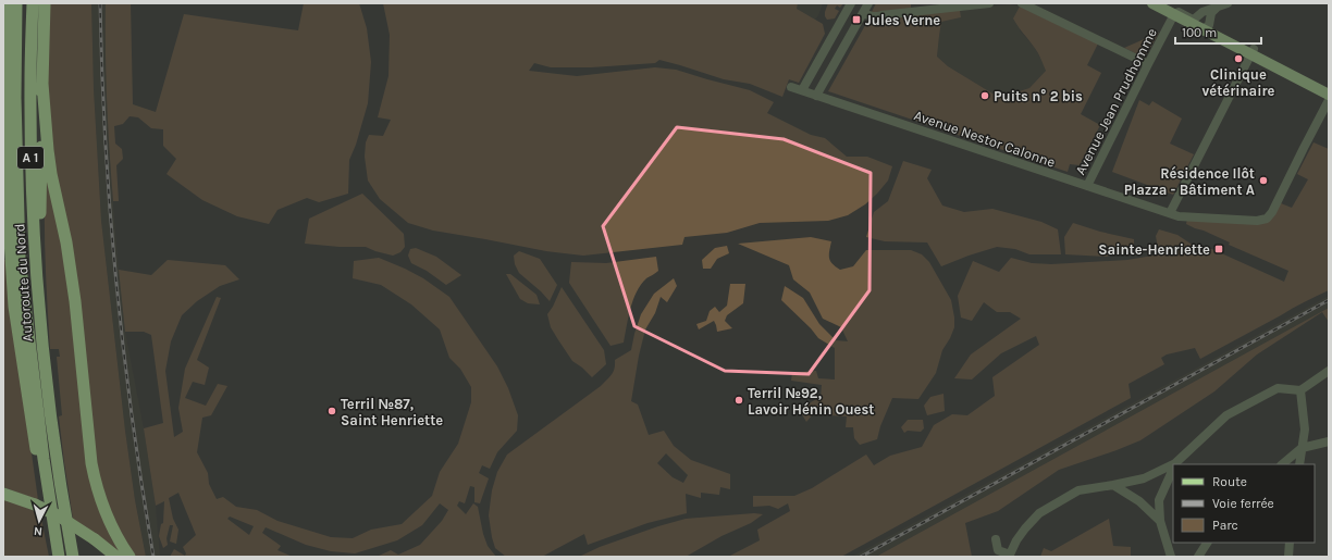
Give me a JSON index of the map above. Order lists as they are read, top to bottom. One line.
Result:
{"streets":{"highway":["A 1","Autoroute du Nord"],"street":["Avenue Jean Prudhomme","Avenue Nestor Calonne"]},"crossings":[["Avenue Jean Prudhomme","Avenue Nestor Calonne"]],"places":{"transit":["Jules Verne","Sainte-Henriette"],"other":["Clinique vétérinaire","Puits n° 2 bis","Résidence Ilôt Plazza - Bâtiment A","Terril №92, Lavoir Hénin Ouest","Terril №87, Saint Henriette"]},"legend":["Route","Voie ferrée","Parc"],"scale_bar":"100 m","north":"bottom"}
